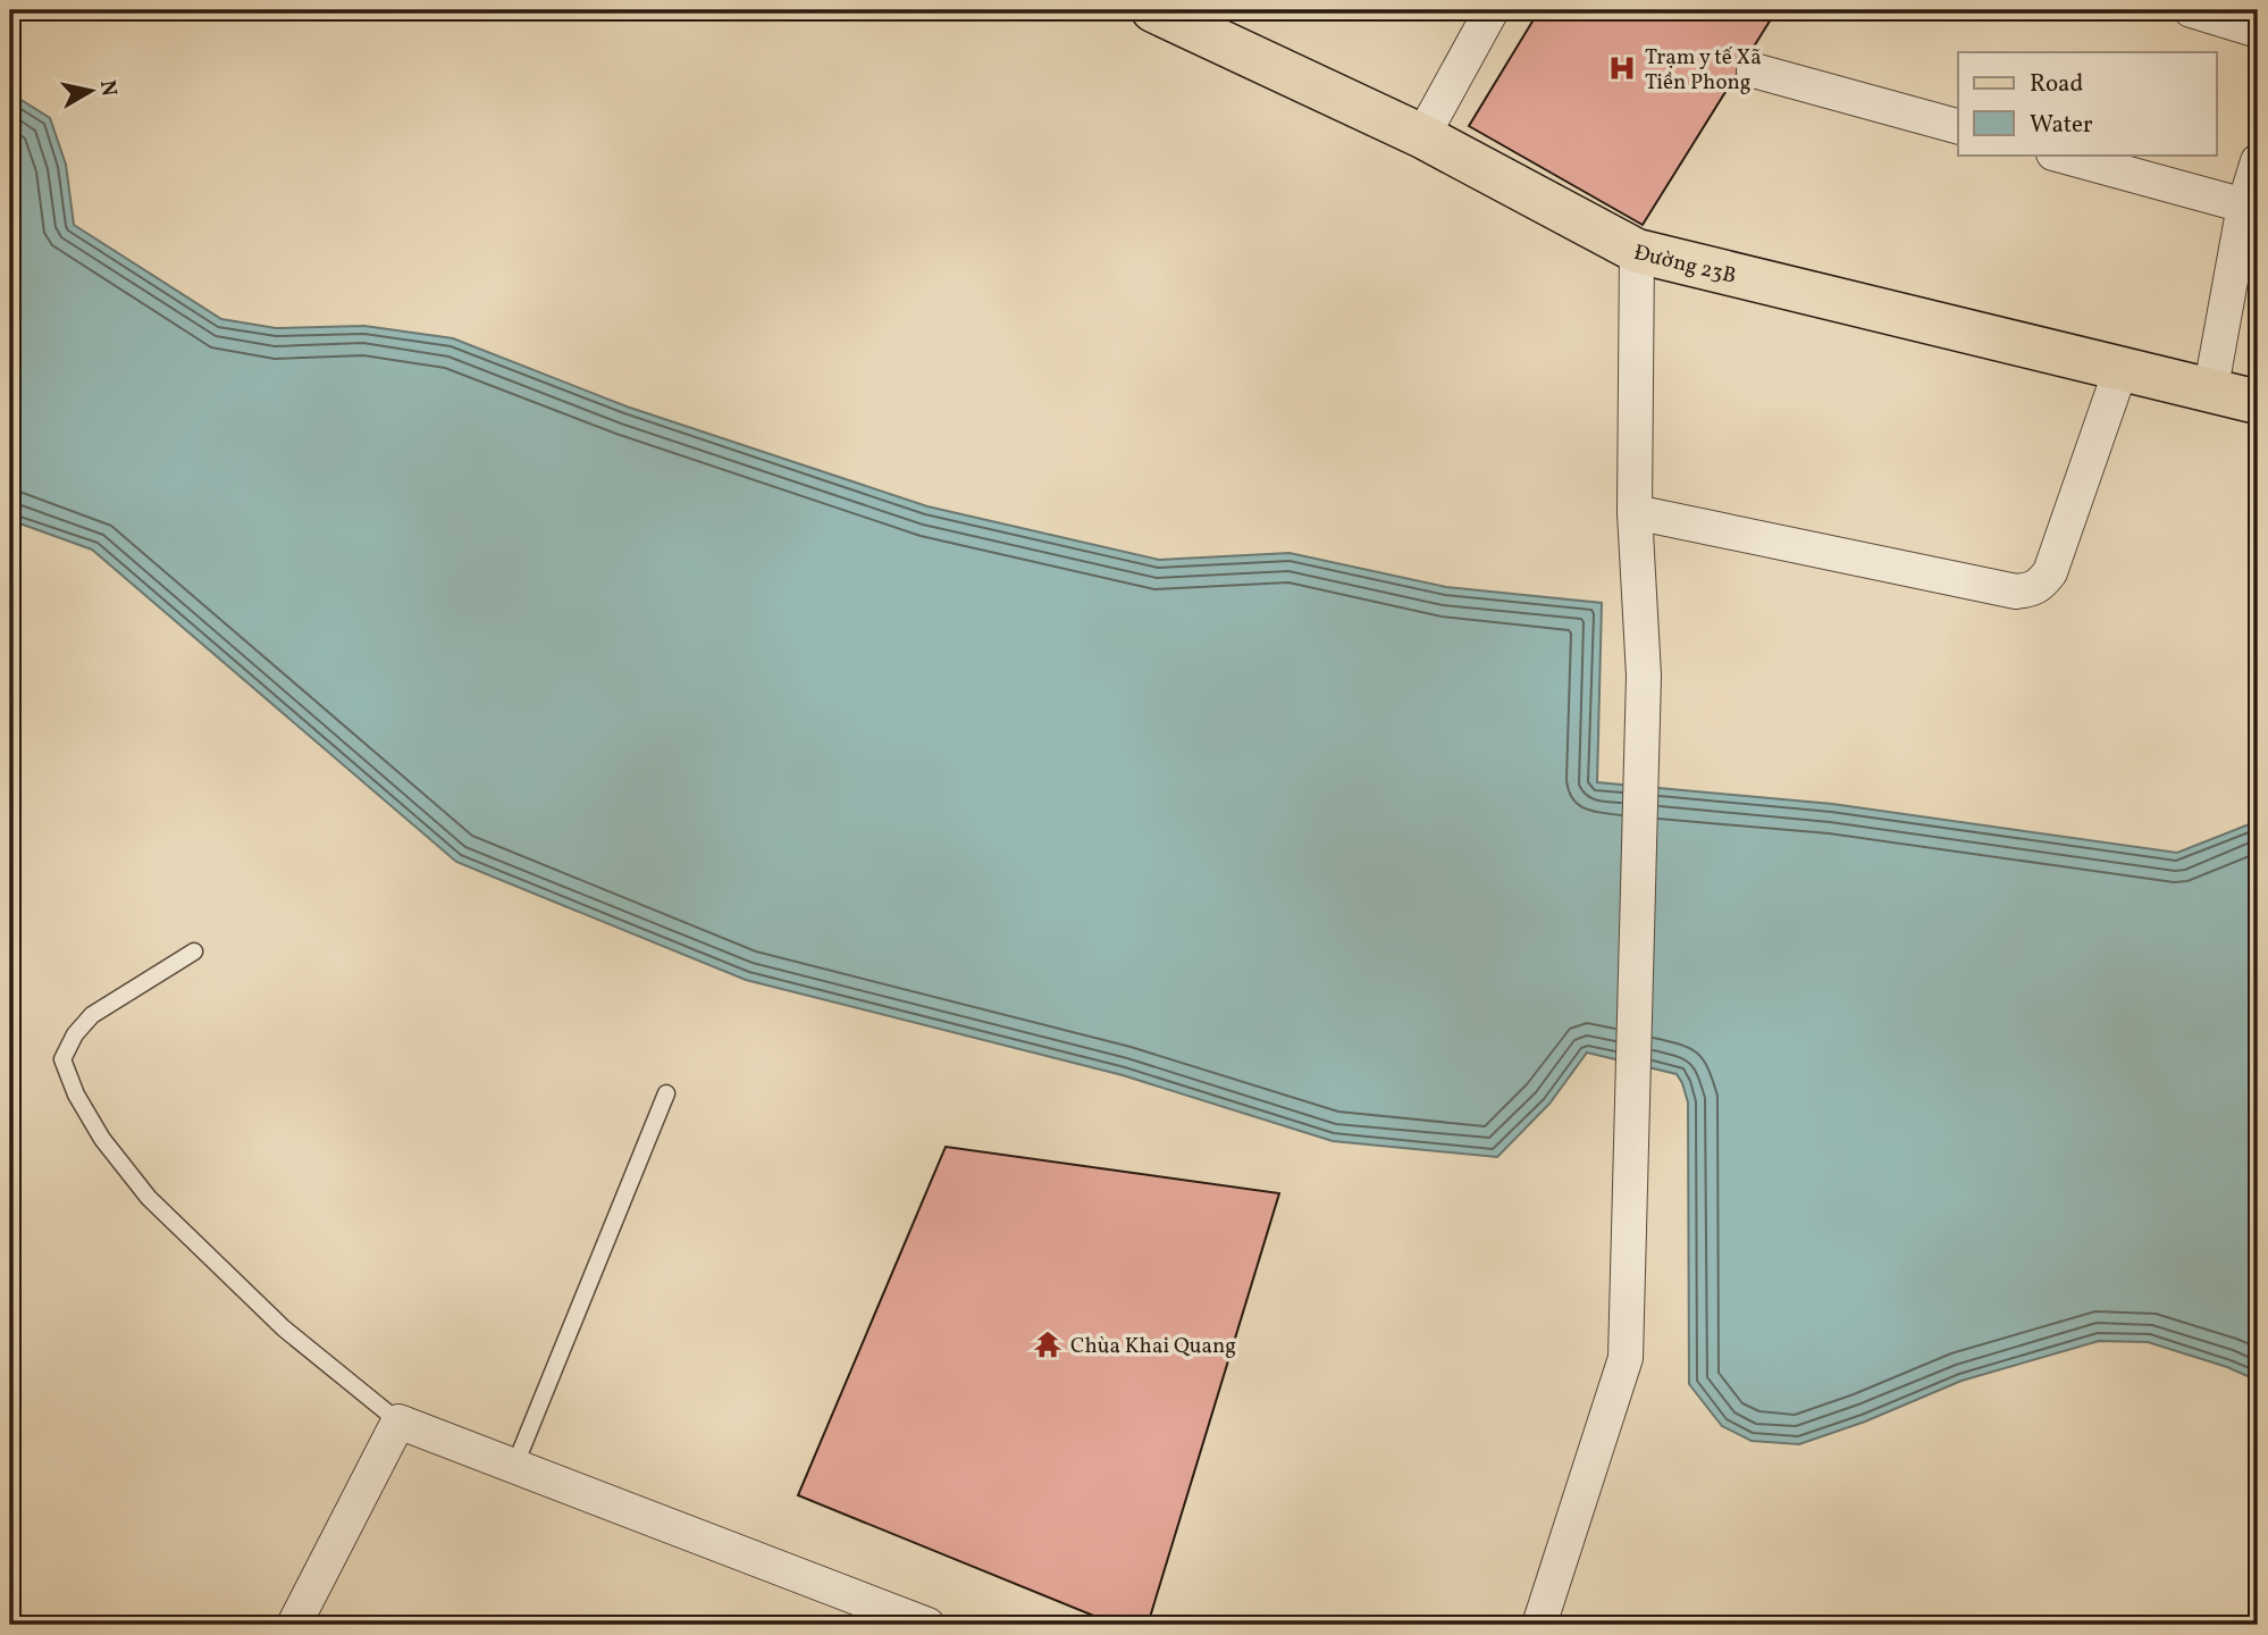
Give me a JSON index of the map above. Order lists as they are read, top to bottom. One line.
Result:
{"streets":{"main road":["Đường 23B"]},"places":{"hospital":["Trạm y tế Xã Tiền Phong"],"temple":["Chùa Khai Quang"]},"legend":["Road","Water"],"north":"right"}
